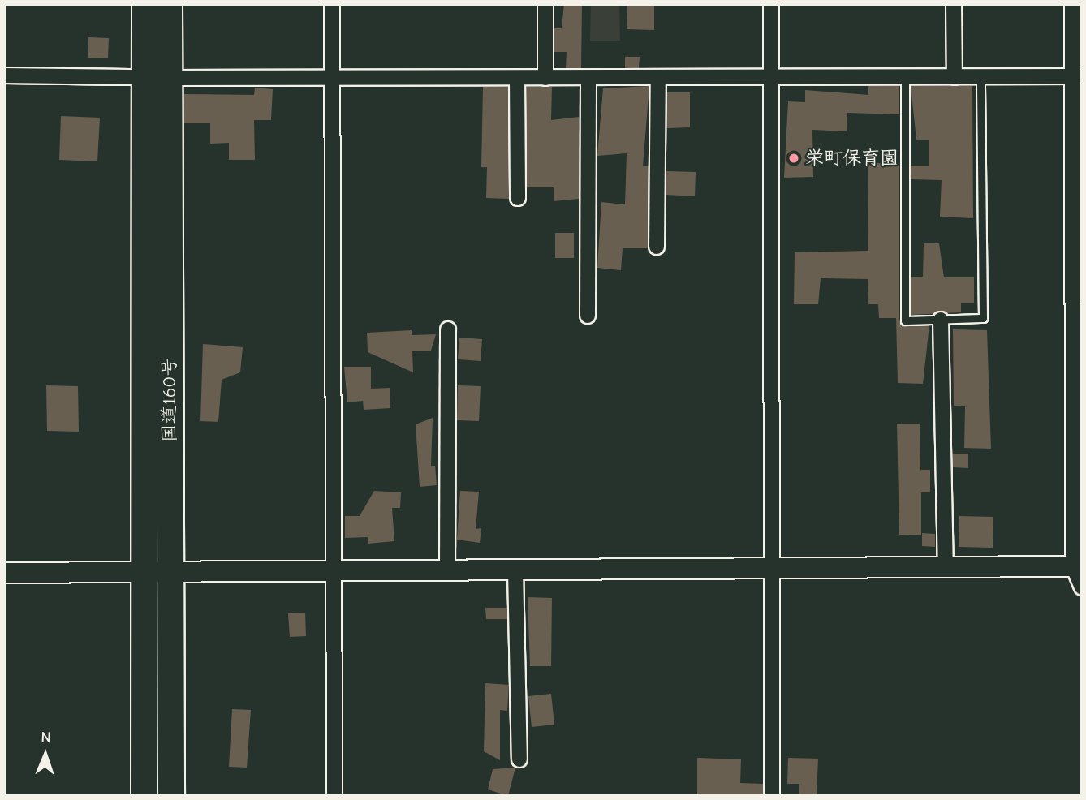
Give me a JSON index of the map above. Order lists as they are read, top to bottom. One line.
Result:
{"streets":{"highway":["国道160号"]},"places":["栄町保育園"],"north":"top"}
